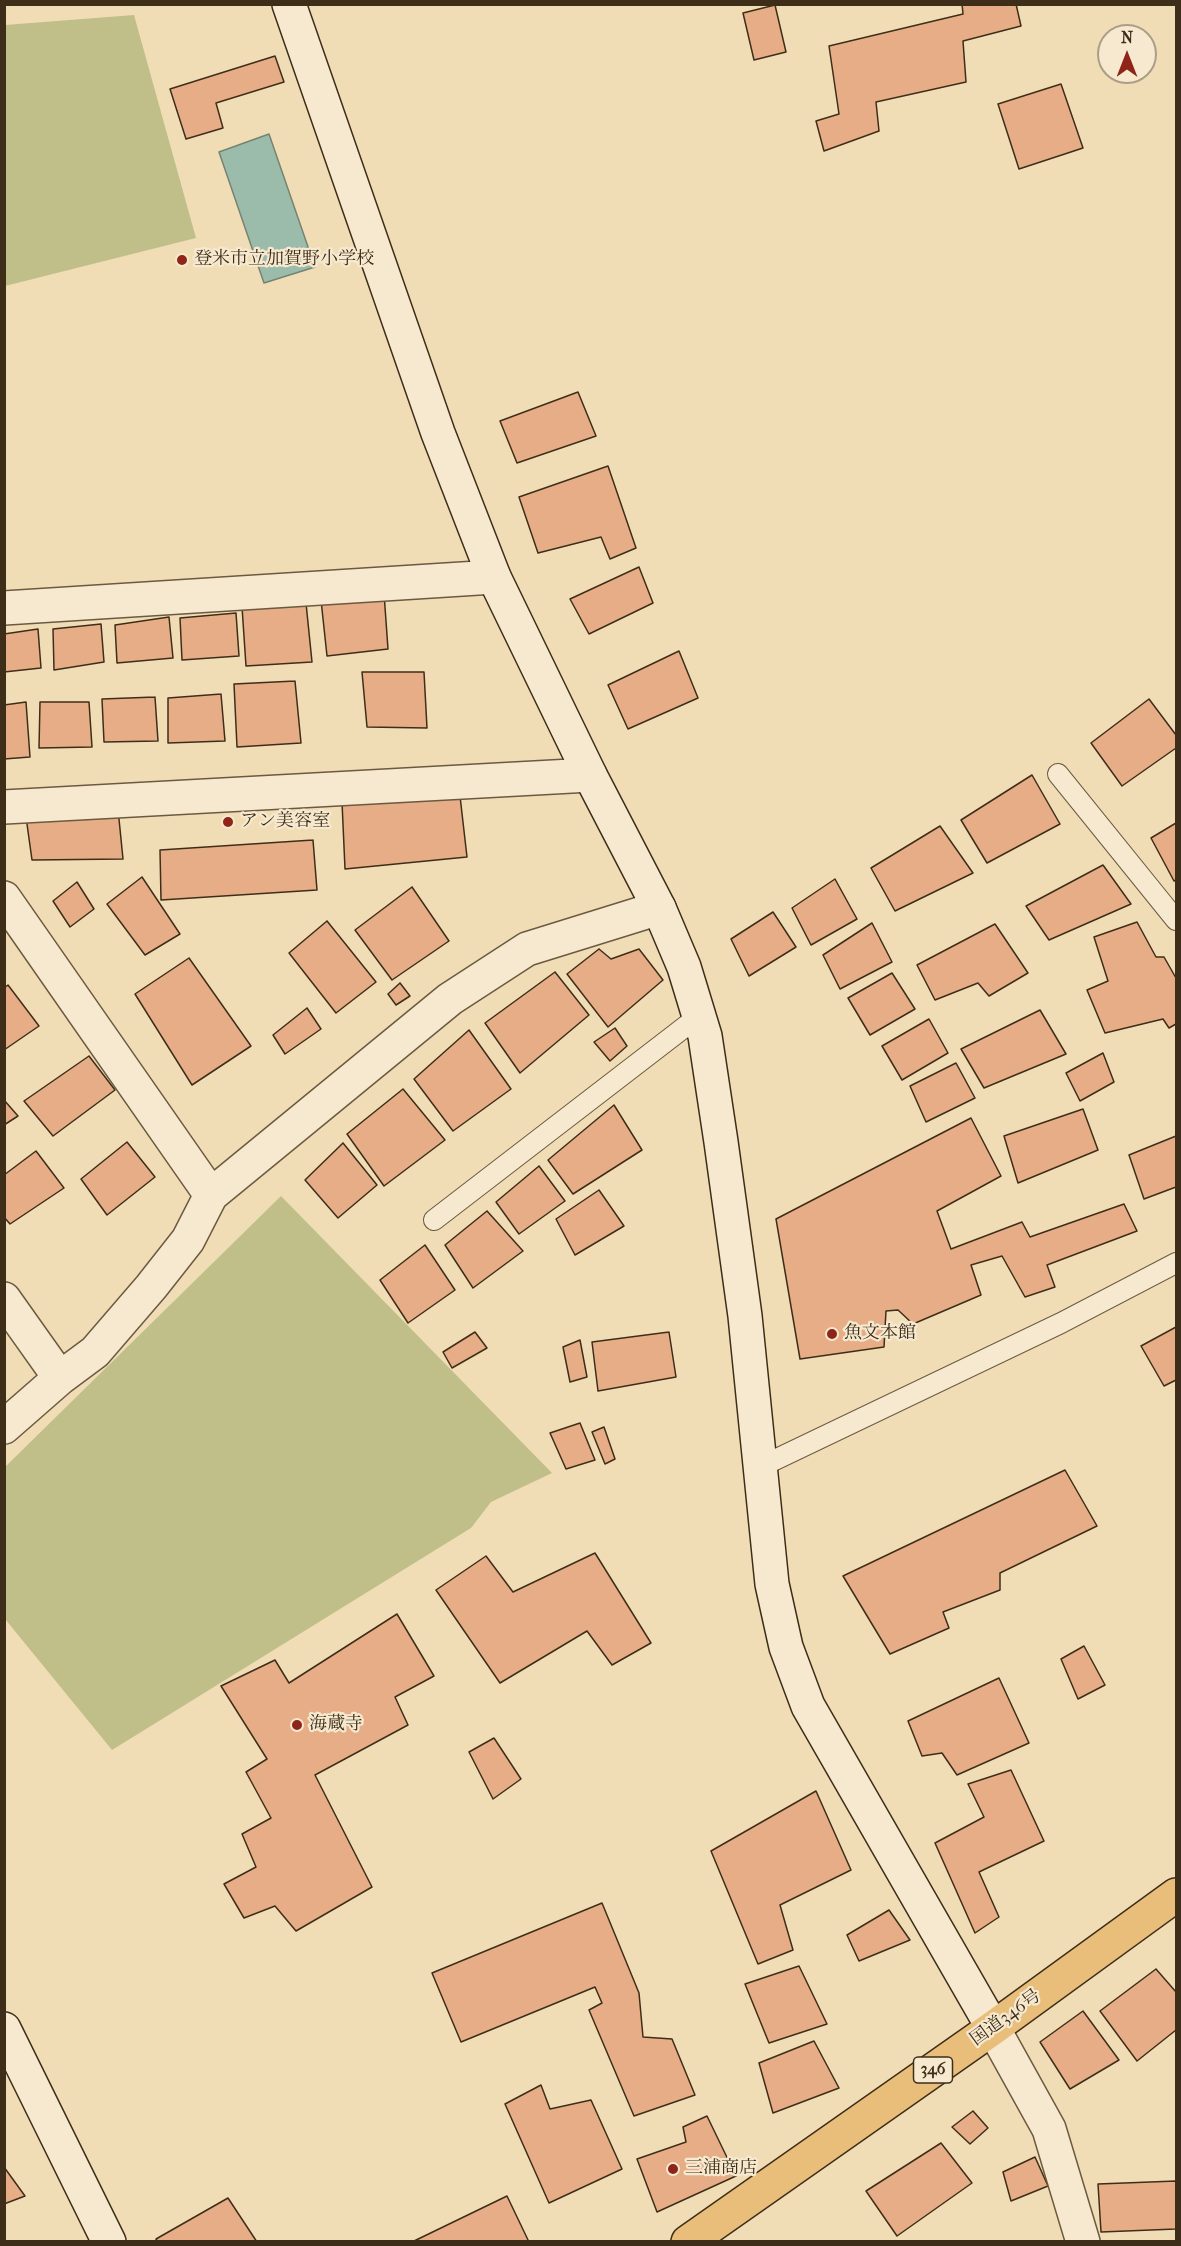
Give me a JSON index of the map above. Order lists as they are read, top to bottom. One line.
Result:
{"streets":{"highway":["国道346号","346"]},"places":["登米市立加賀野小学校","アン美容室","魚文本館","海蔵寺","三浦商店"],"north":"top"}
